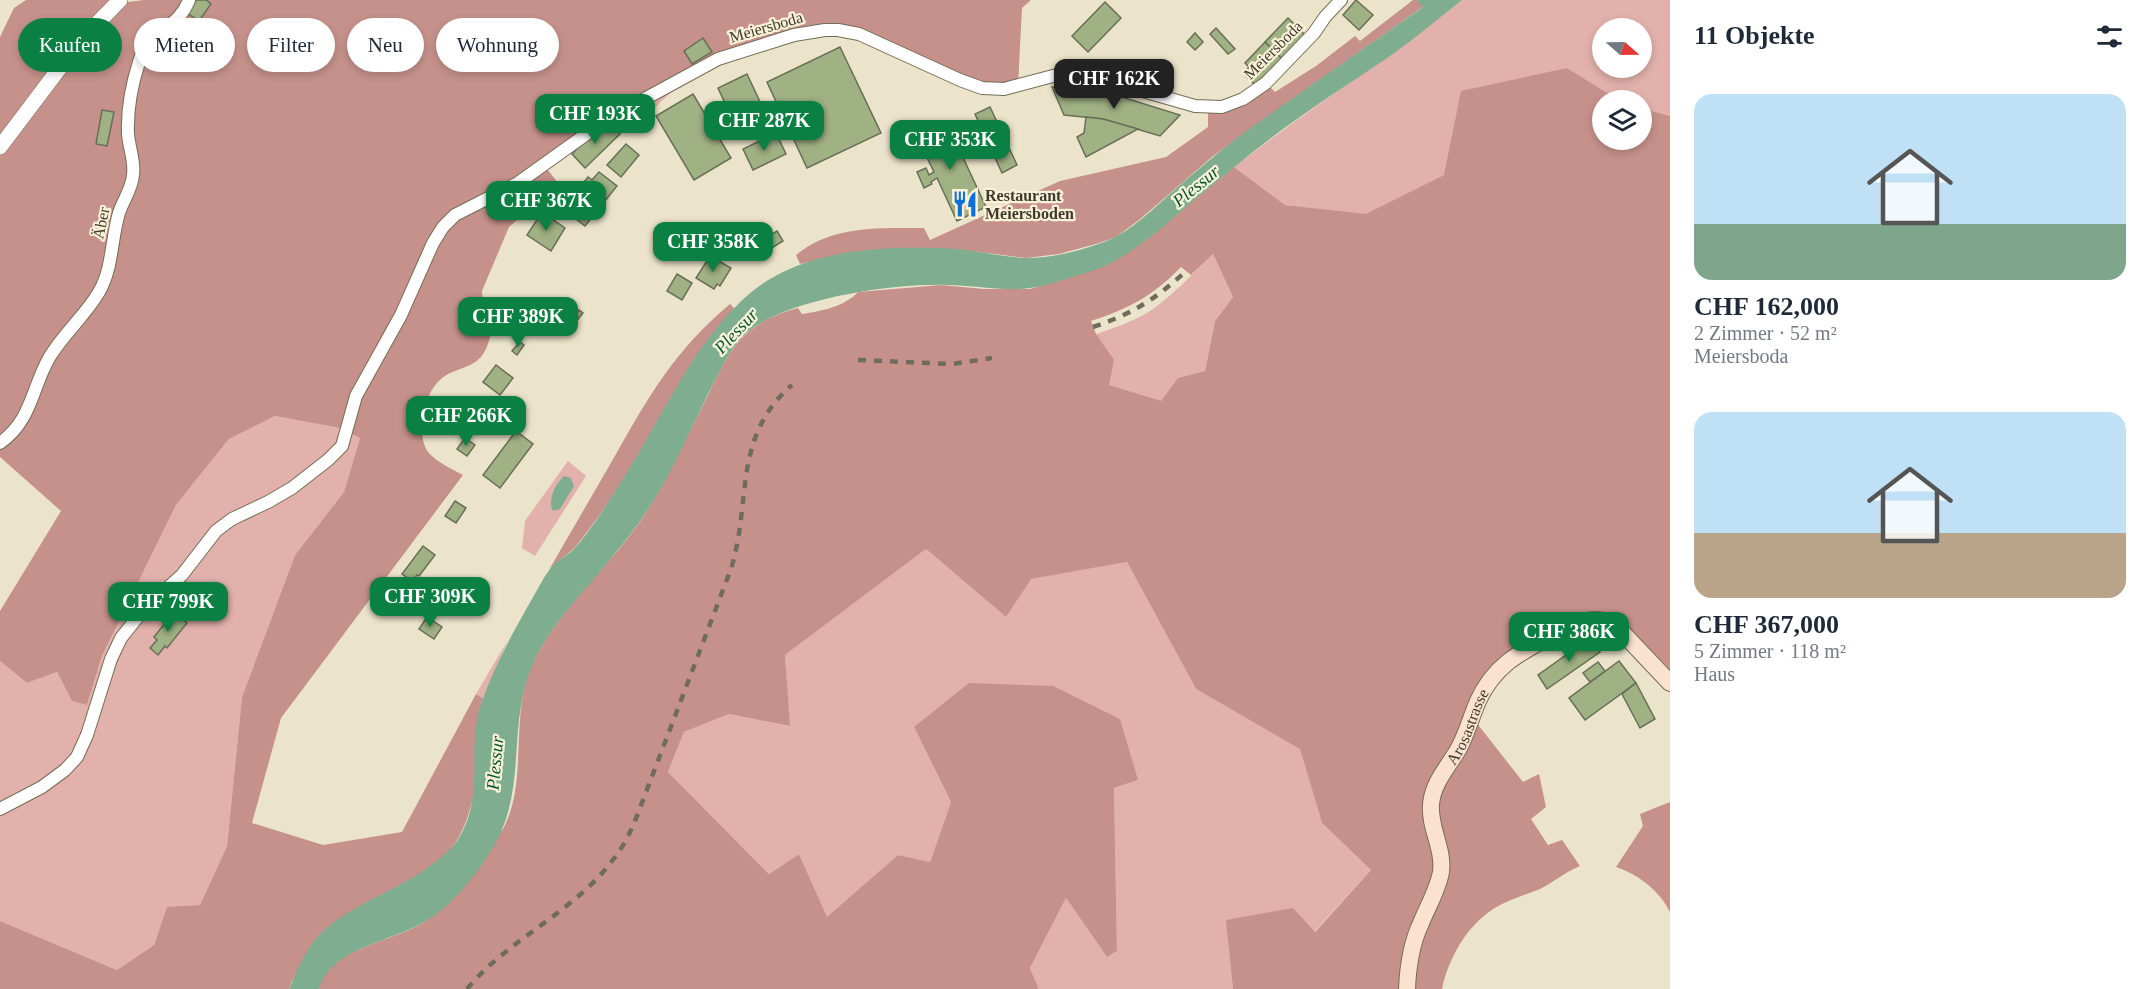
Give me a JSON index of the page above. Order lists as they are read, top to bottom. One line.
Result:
{"streets":{"main road":["Arosastrasse"],"street":["Meiersboda","Äber"]},"water":["Plessur"],"places":{"restaurant":["Restaurant Meiersboden"]},"north":"right","page":{"heading":"11 Objekte","chip":["Kaufen","Mieten","Filter","Neu","Wohnung"],"price":["CHF 162K","CHF 193K","CHF 287K","CHF 353K","CHF 367K","CHF 358K","CHF 389K","CHF 266K","CHF 309K","CHF 799K","CHF 386K"],"list":[{"name":"CHF 162,000","note":"2 Zimmer · 52 m² · Meiersboda"},{"name":"CHF 367,000","note":"5 Zimmer · 118 m² · Haus"}]}}
